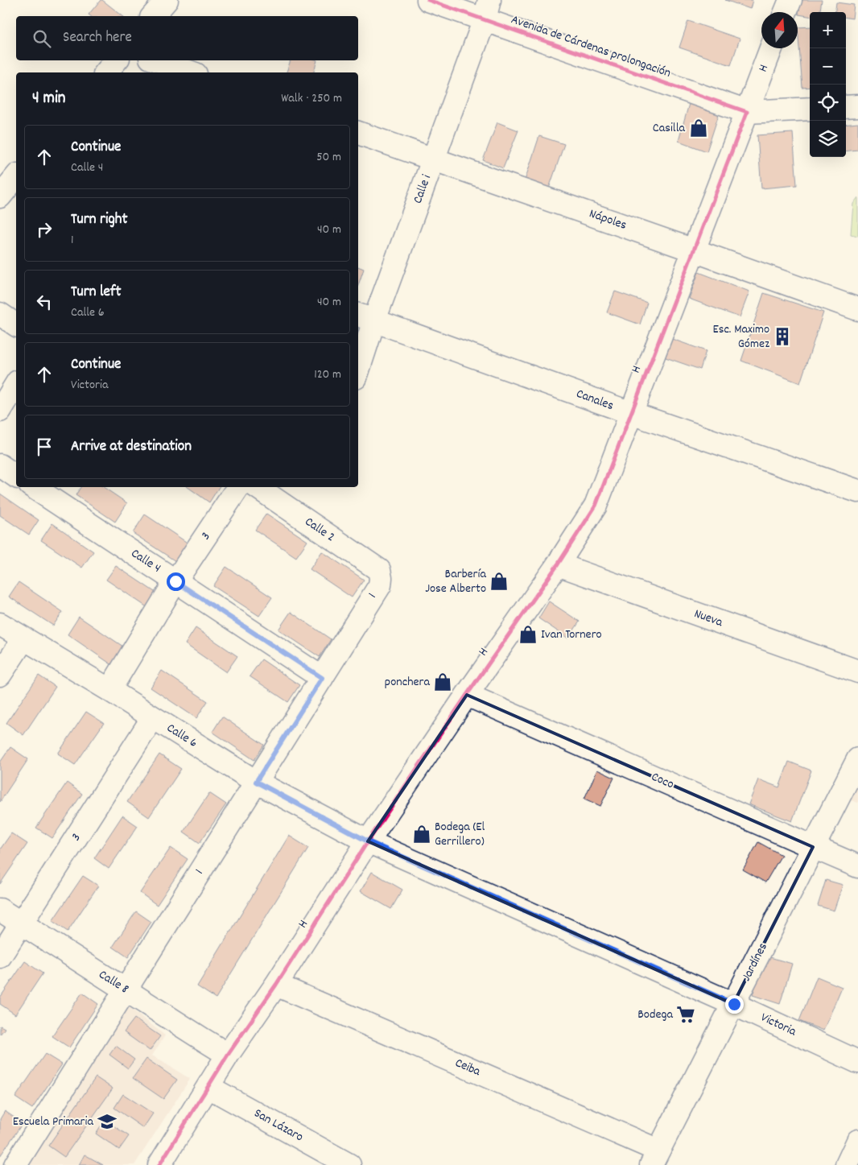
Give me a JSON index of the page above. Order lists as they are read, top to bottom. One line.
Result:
{"streets":{"street":["Avenida de Cárdenas prolongación","H","Calle i","Nápoles","Canales","Calle 2","3","Calle 4","1","Nueva","Calle 6","Coco","Jardínes","Calle 8","Victoria","Ceiba","San Lázaro"]},"crossings":[["Avenida de Cárdenas prolongación","H"],["Avenida de Cárdenas prolongación","Calle i"],["H","Nápoles"],["H","Canales"],["H","Nueva"],["H","Calle 6"],["H","Coco"],["H","Calle 8"],["H","Victoria"],["H","Ceiba"],["H","San Lázaro"],["Calle i","Nápoles"],["Calle i","Canales"],["Calle 2","1"],["3","Calle 4"],["3","Calle 6"],["3","Calle 8"],["Calle 4","1"],["1","Calle 6"],["1","Calle 8"],["Calle 6","Victoria"],["Coco","Jardínes"],["Jardínes","Victoria"],["Jardínes","Ceiba"]],"places":{"shop":["Casilla","Barbería Jose Alberto","Ivan Tornero","ponchera","Bodega (El Gerrillero)"],"building":["Esc. Maximo Gómez"],"supermarket":["Bodega"],"school or university":["Escuela Primaria"]},"north":"top","page":{"map_buttons":["+","−"],"search":"Search here","heading":["4 min","Walk · 250 m"],"list":[["Continue","Calle 4","50 m"],["Turn right","1","40 m"],["Turn left","Calle 6","40 m"],["Continue","Victoria","120 m"],"Arrive at destination"]}}
